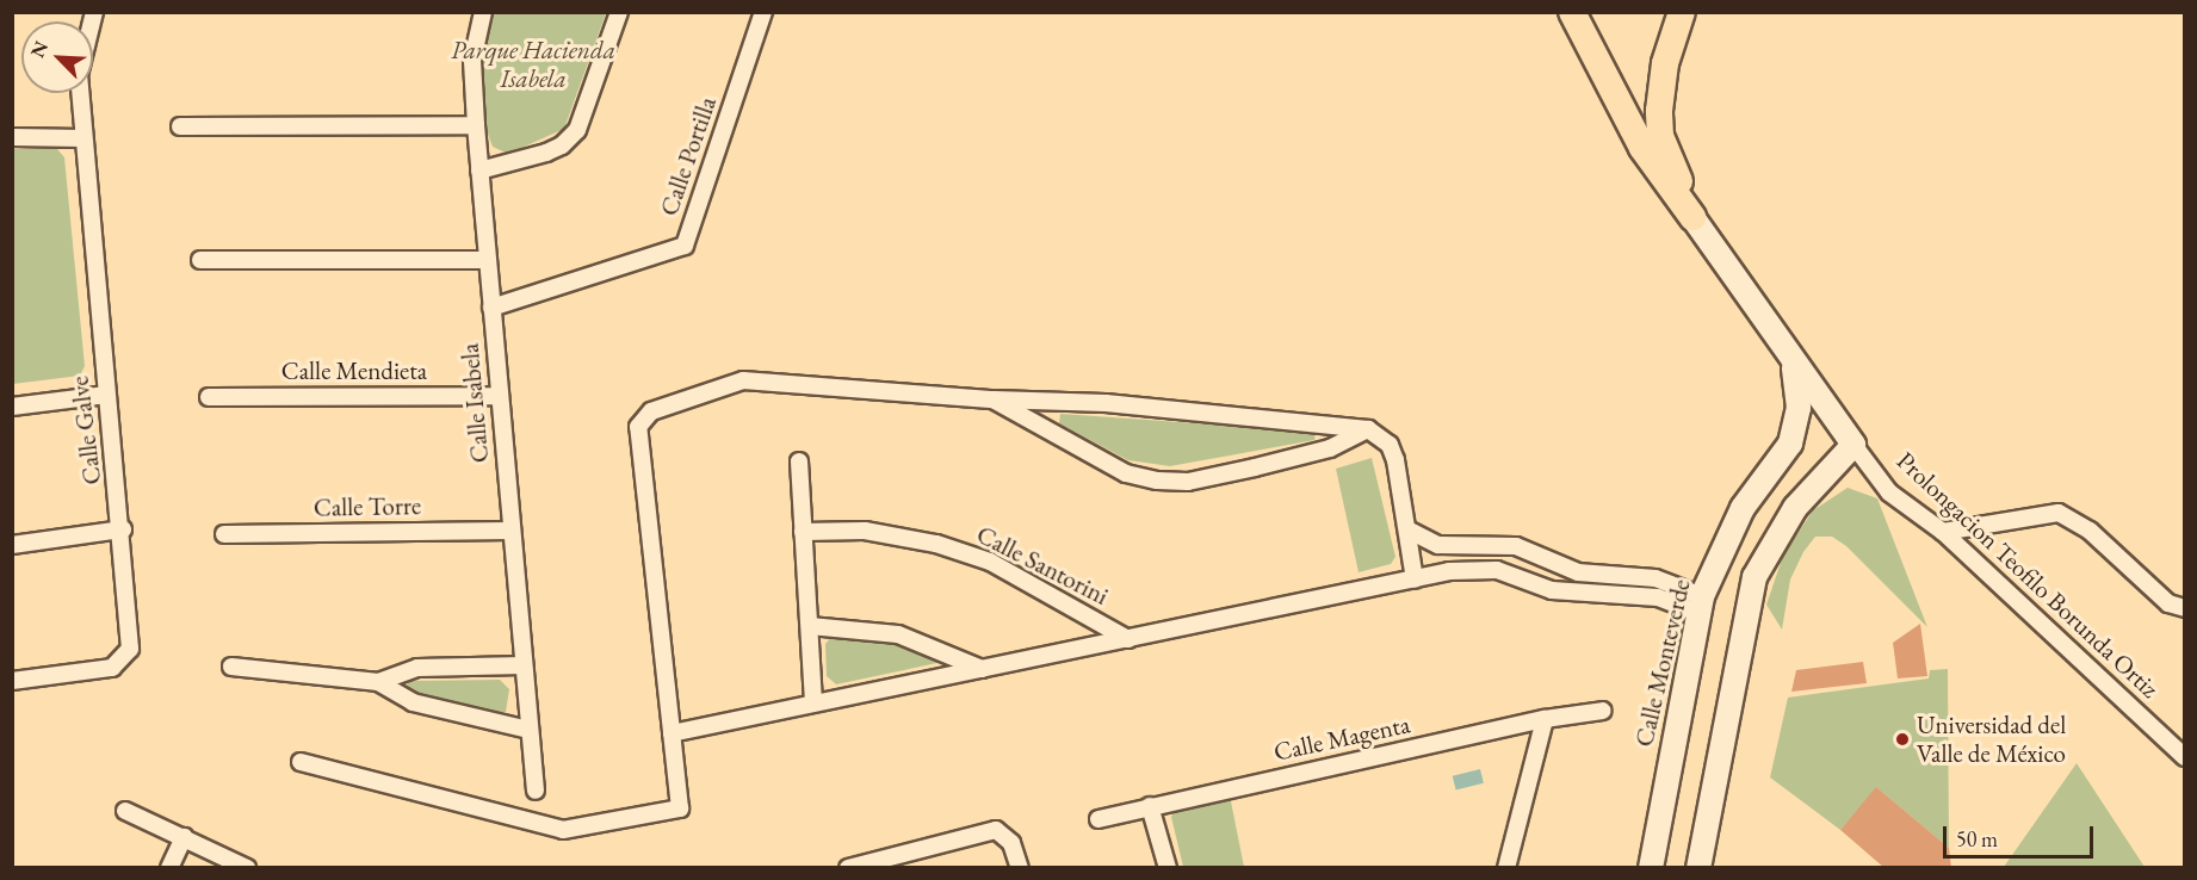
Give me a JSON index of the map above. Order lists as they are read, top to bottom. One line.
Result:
{"streets":{"main road":["Prolongacion Teofilo Borunda Ortiz","Calle Monteverde"],"street":["Calle Portilla","Calle Mendieta","Calle Isabela","Calle Galve","Calle Torre","Calle Santorini","Calle Magenta"]},"crossings":[["Calle Portilla","Calle Isabela"],["Calle Mendieta","Calle Isabela"],["Calle Isabela","Calle Torre"],["Prolongacion Teofilo Borunda Ortiz","Calle Monteverde"]],"parks":["Parque Hacienda Isabela"],"places":["Universidad del Valle de México"],"scale_bar":"50 m","north":"top left"}
